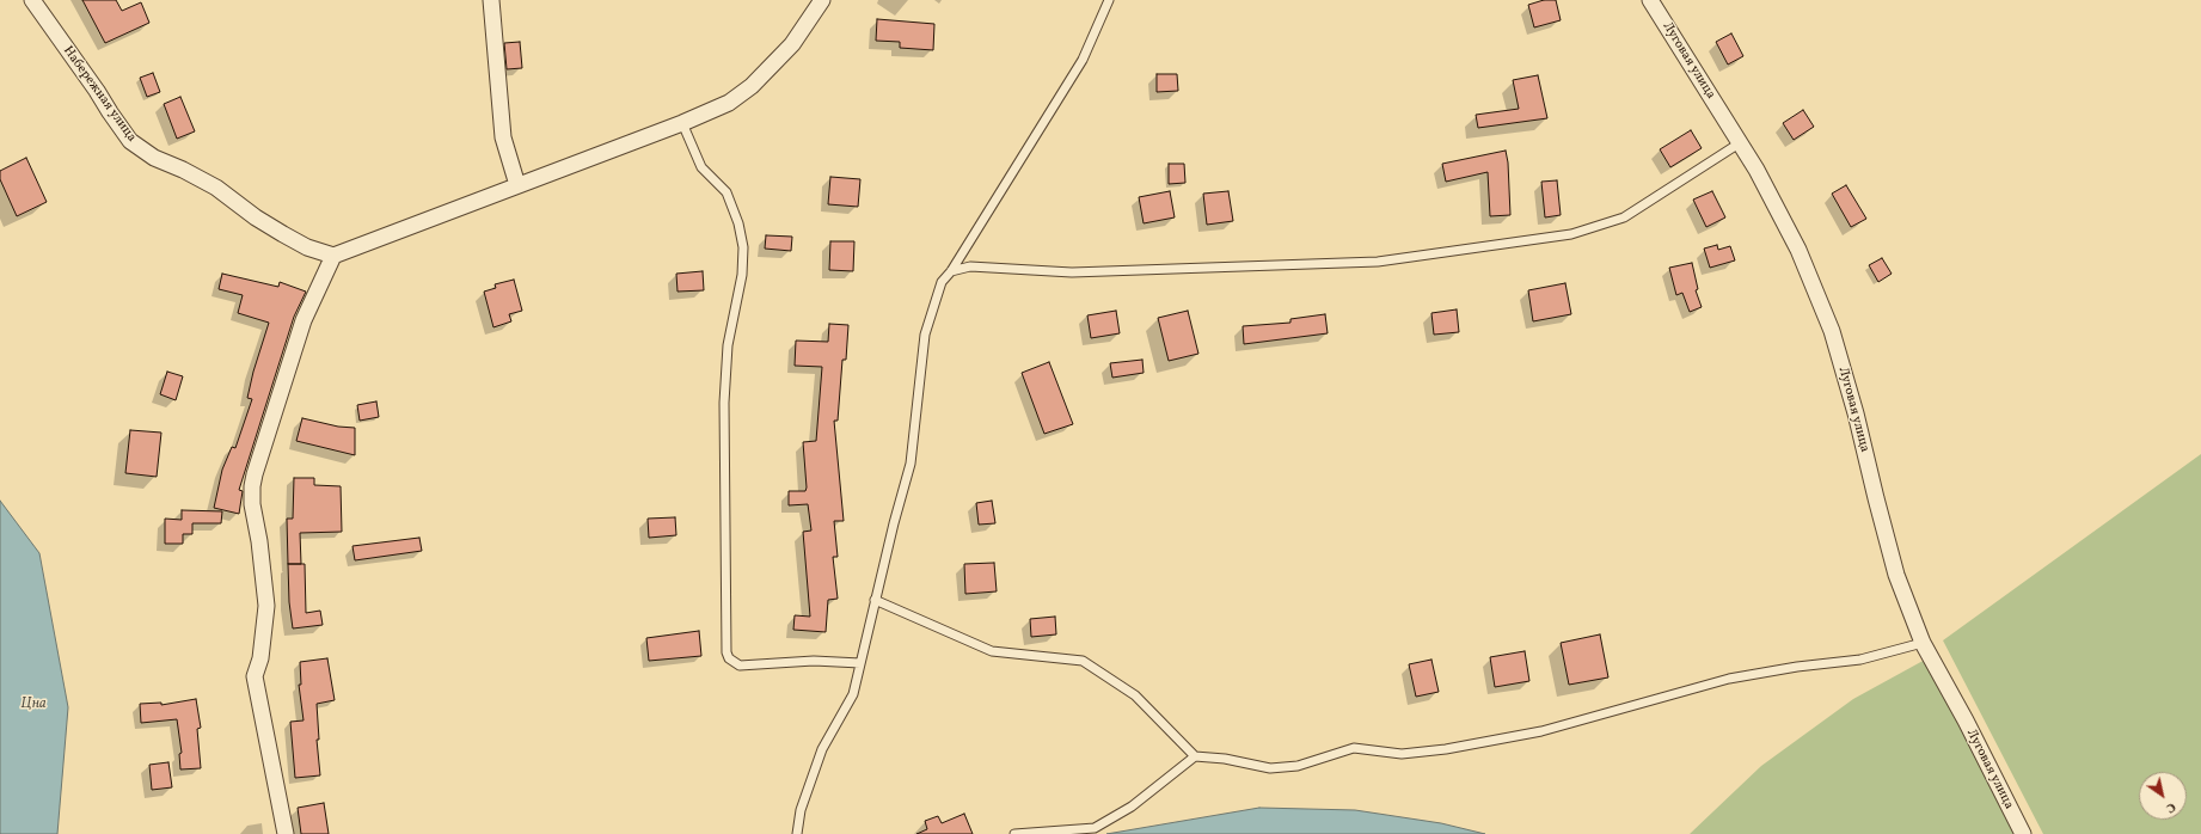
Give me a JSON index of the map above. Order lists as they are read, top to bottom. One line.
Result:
{"streets":{"street":["Луговая улица","Набережная улица"]},"water":["Цна"],"north":"bottom right"}
